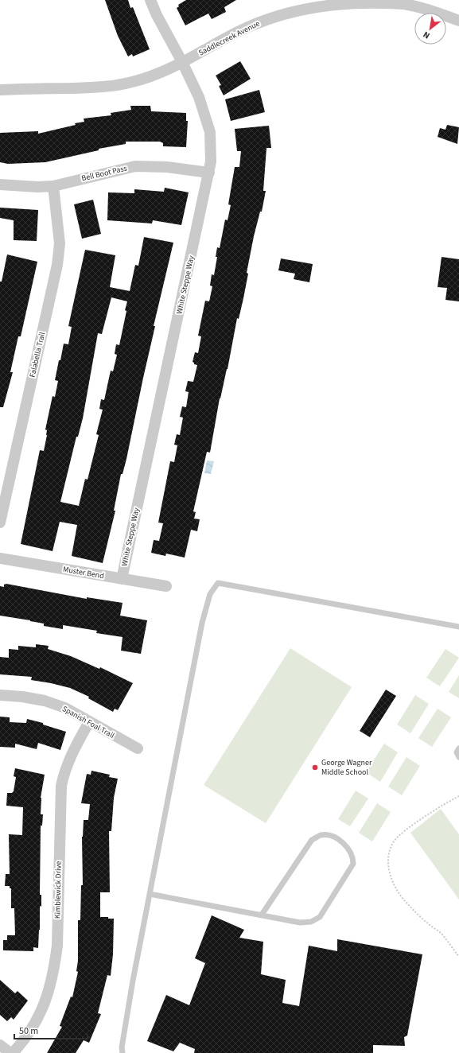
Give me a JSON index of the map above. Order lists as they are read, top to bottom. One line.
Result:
{"streets":{"street":["Saddlecreek Avenue","Bell Boot Pass","White Steppe Way","Falabella Trail","Muster Bend","Spanish Foal Trail","Kimblewick Drive"]},"crossings":[["Saddlecreek Avenue","White Steppe Way"],["Bell Boot Pass","White Steppe Way"],["Bell Boot Pass","Falabella Trail"],["White Steppe Way","Muster Bend"],["Spanish Foal Trail","Kimblewick Drive"]],"places":["George Wagner Middle School"],"scale_bar":"50 m","north":"bottom left"}
